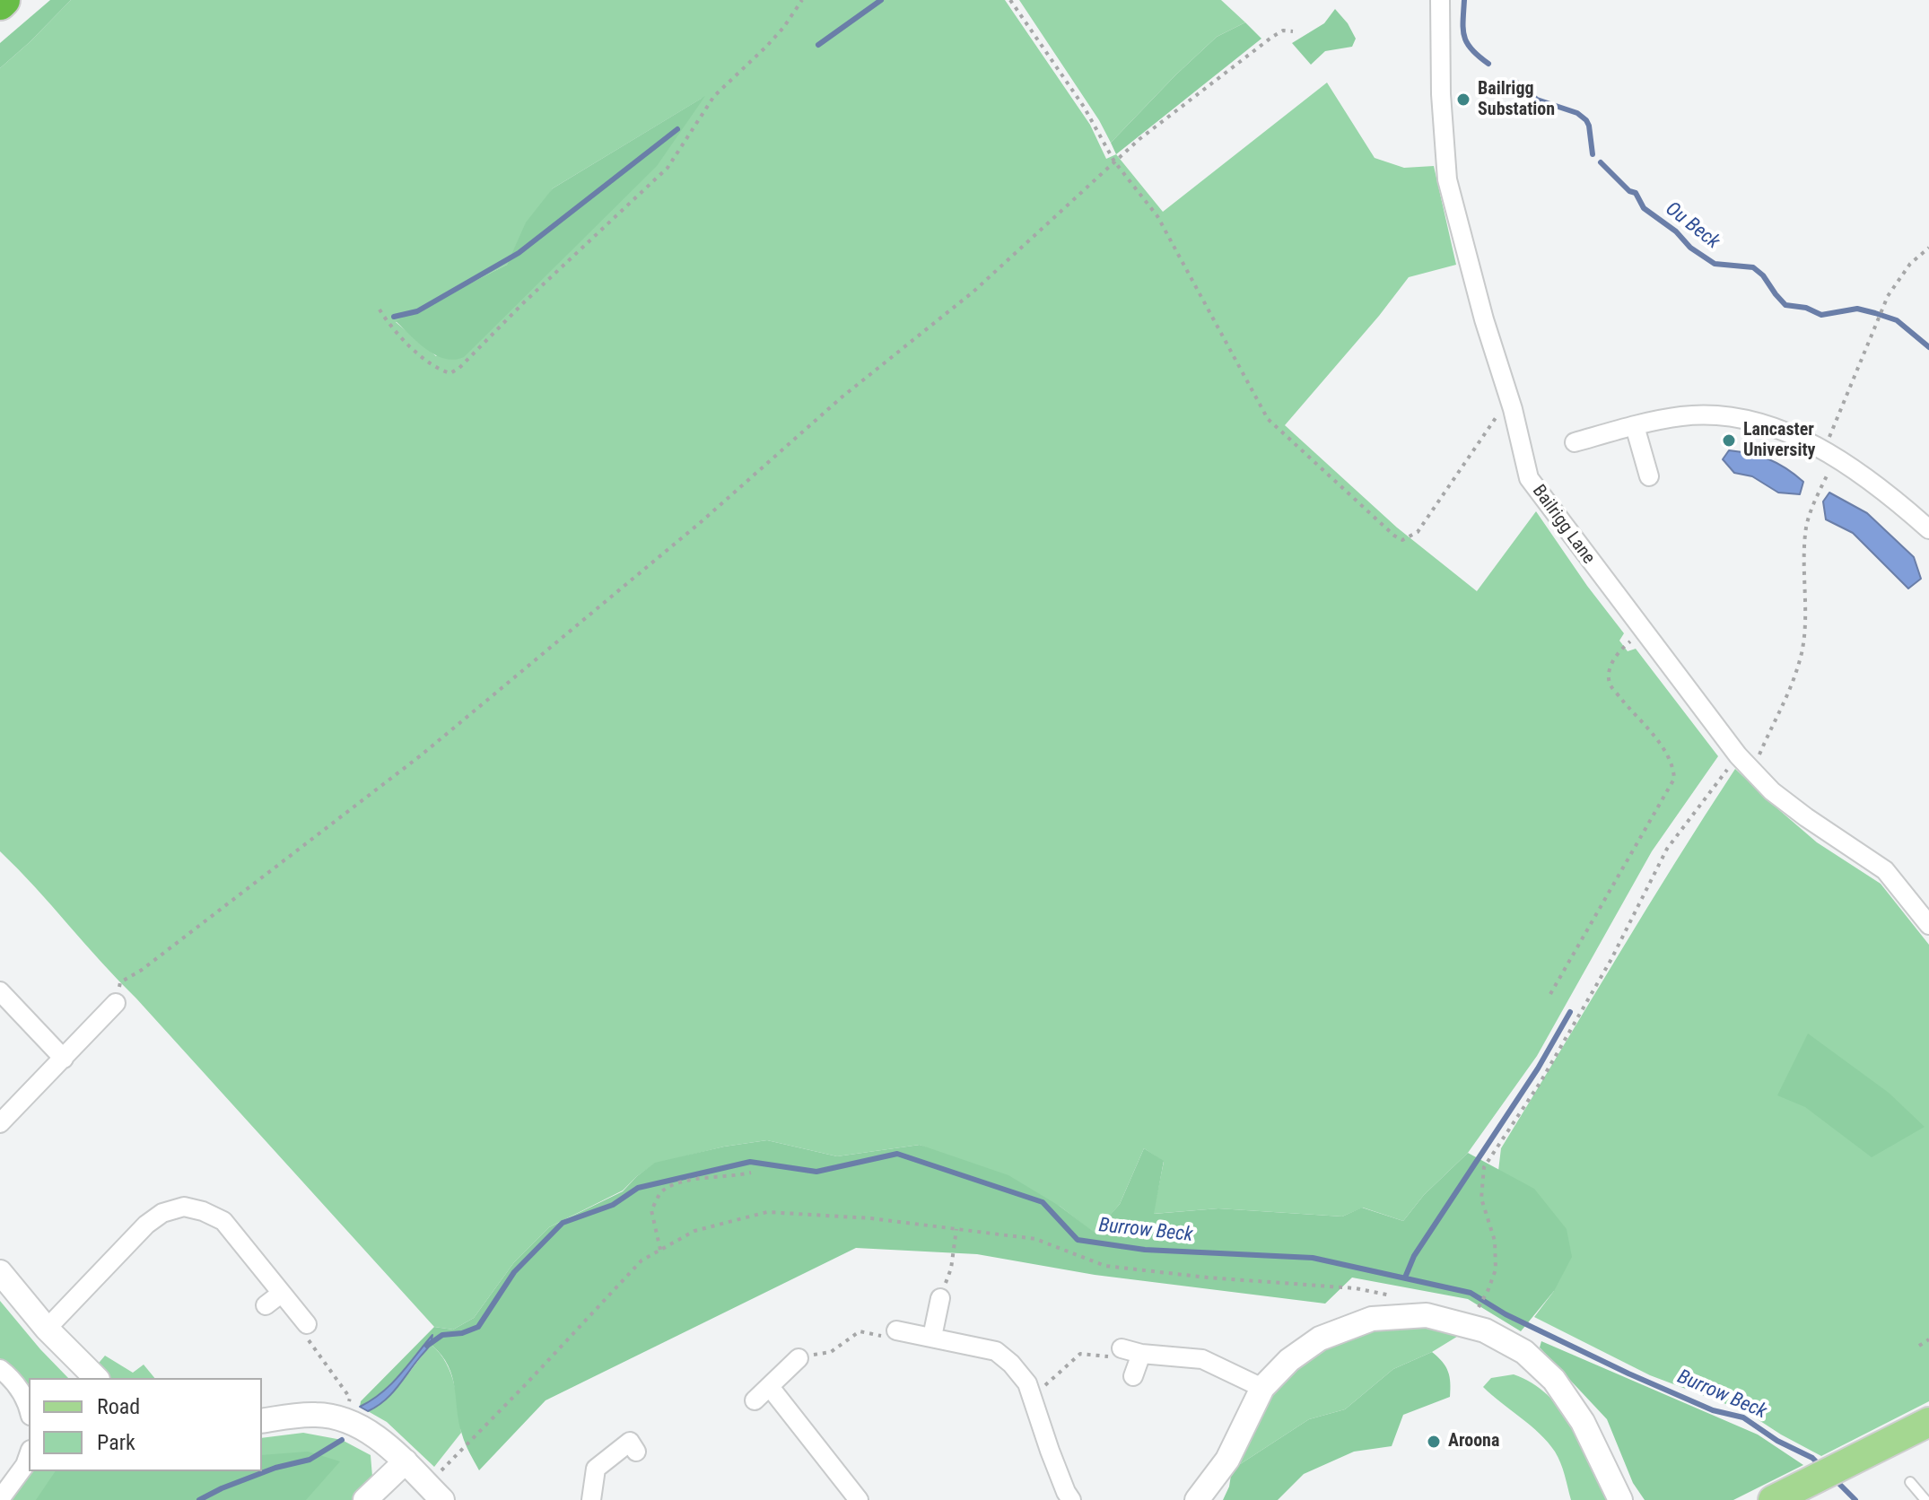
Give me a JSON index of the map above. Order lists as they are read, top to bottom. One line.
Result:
{"streets":{"street":["Bailrigg Lane"]},"water":["Ou Beck","Burrow Beck"],"places":["Bailrigg Substation","Lancaster University","Aroona"],"legend":["Road","Park"]}
